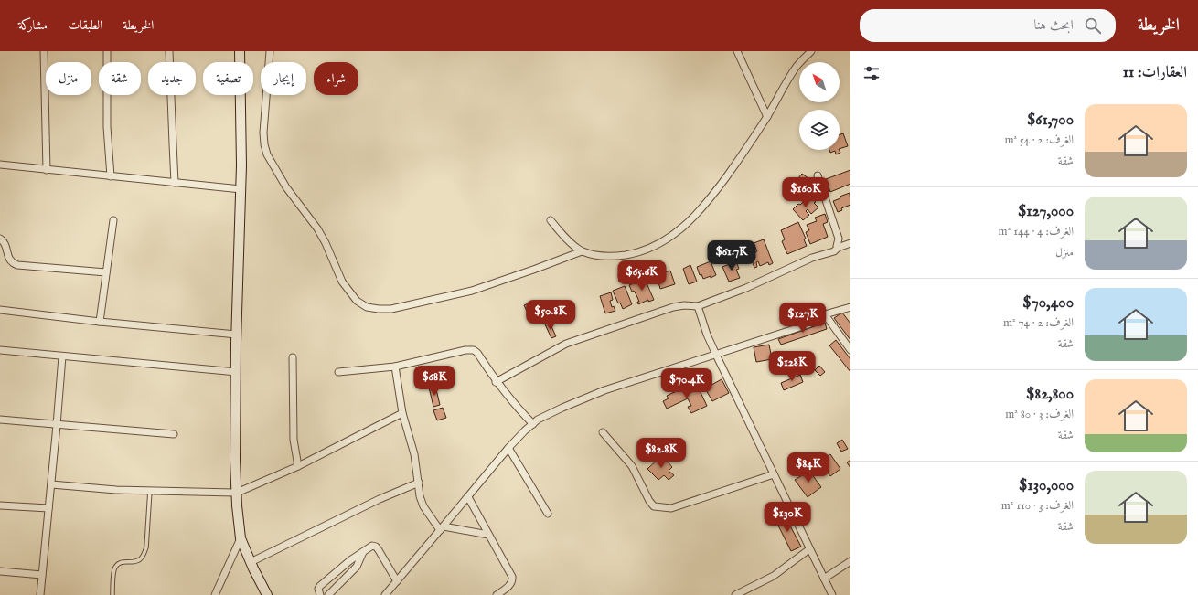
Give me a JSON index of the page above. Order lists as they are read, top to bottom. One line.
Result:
{"north":"top left","page":{"header":"الخريطة","search":"ابحث هنا","nav":["الخريطة","الطبقات","مشاركة"],"heading":"العقارات: 11","chip":["شراء","إيجار","تصفية","جديد","شقة","منزل"],"list":[{"name":"$61,700","note":"الغرف: 2 · 54 m² · شقة"},{"name":"$127,000","note":"الغرف: 4 · 144 m² · منزل"},{"name":"$70,400","note":"الغرف: 2 · 74 m² · شقة"},{"name":"$82,800","note":"الغرف: 3 · 80 m² · شقة"},{"name":"$130,000","note":"الغرف: 3 · 110 m² · شقة"}],"price":["$160K","$61.7K","$65.6K","$50.8K","$127K","$128K","$68K","$70.4K","$82.8K","$84K","$130K"]}}
